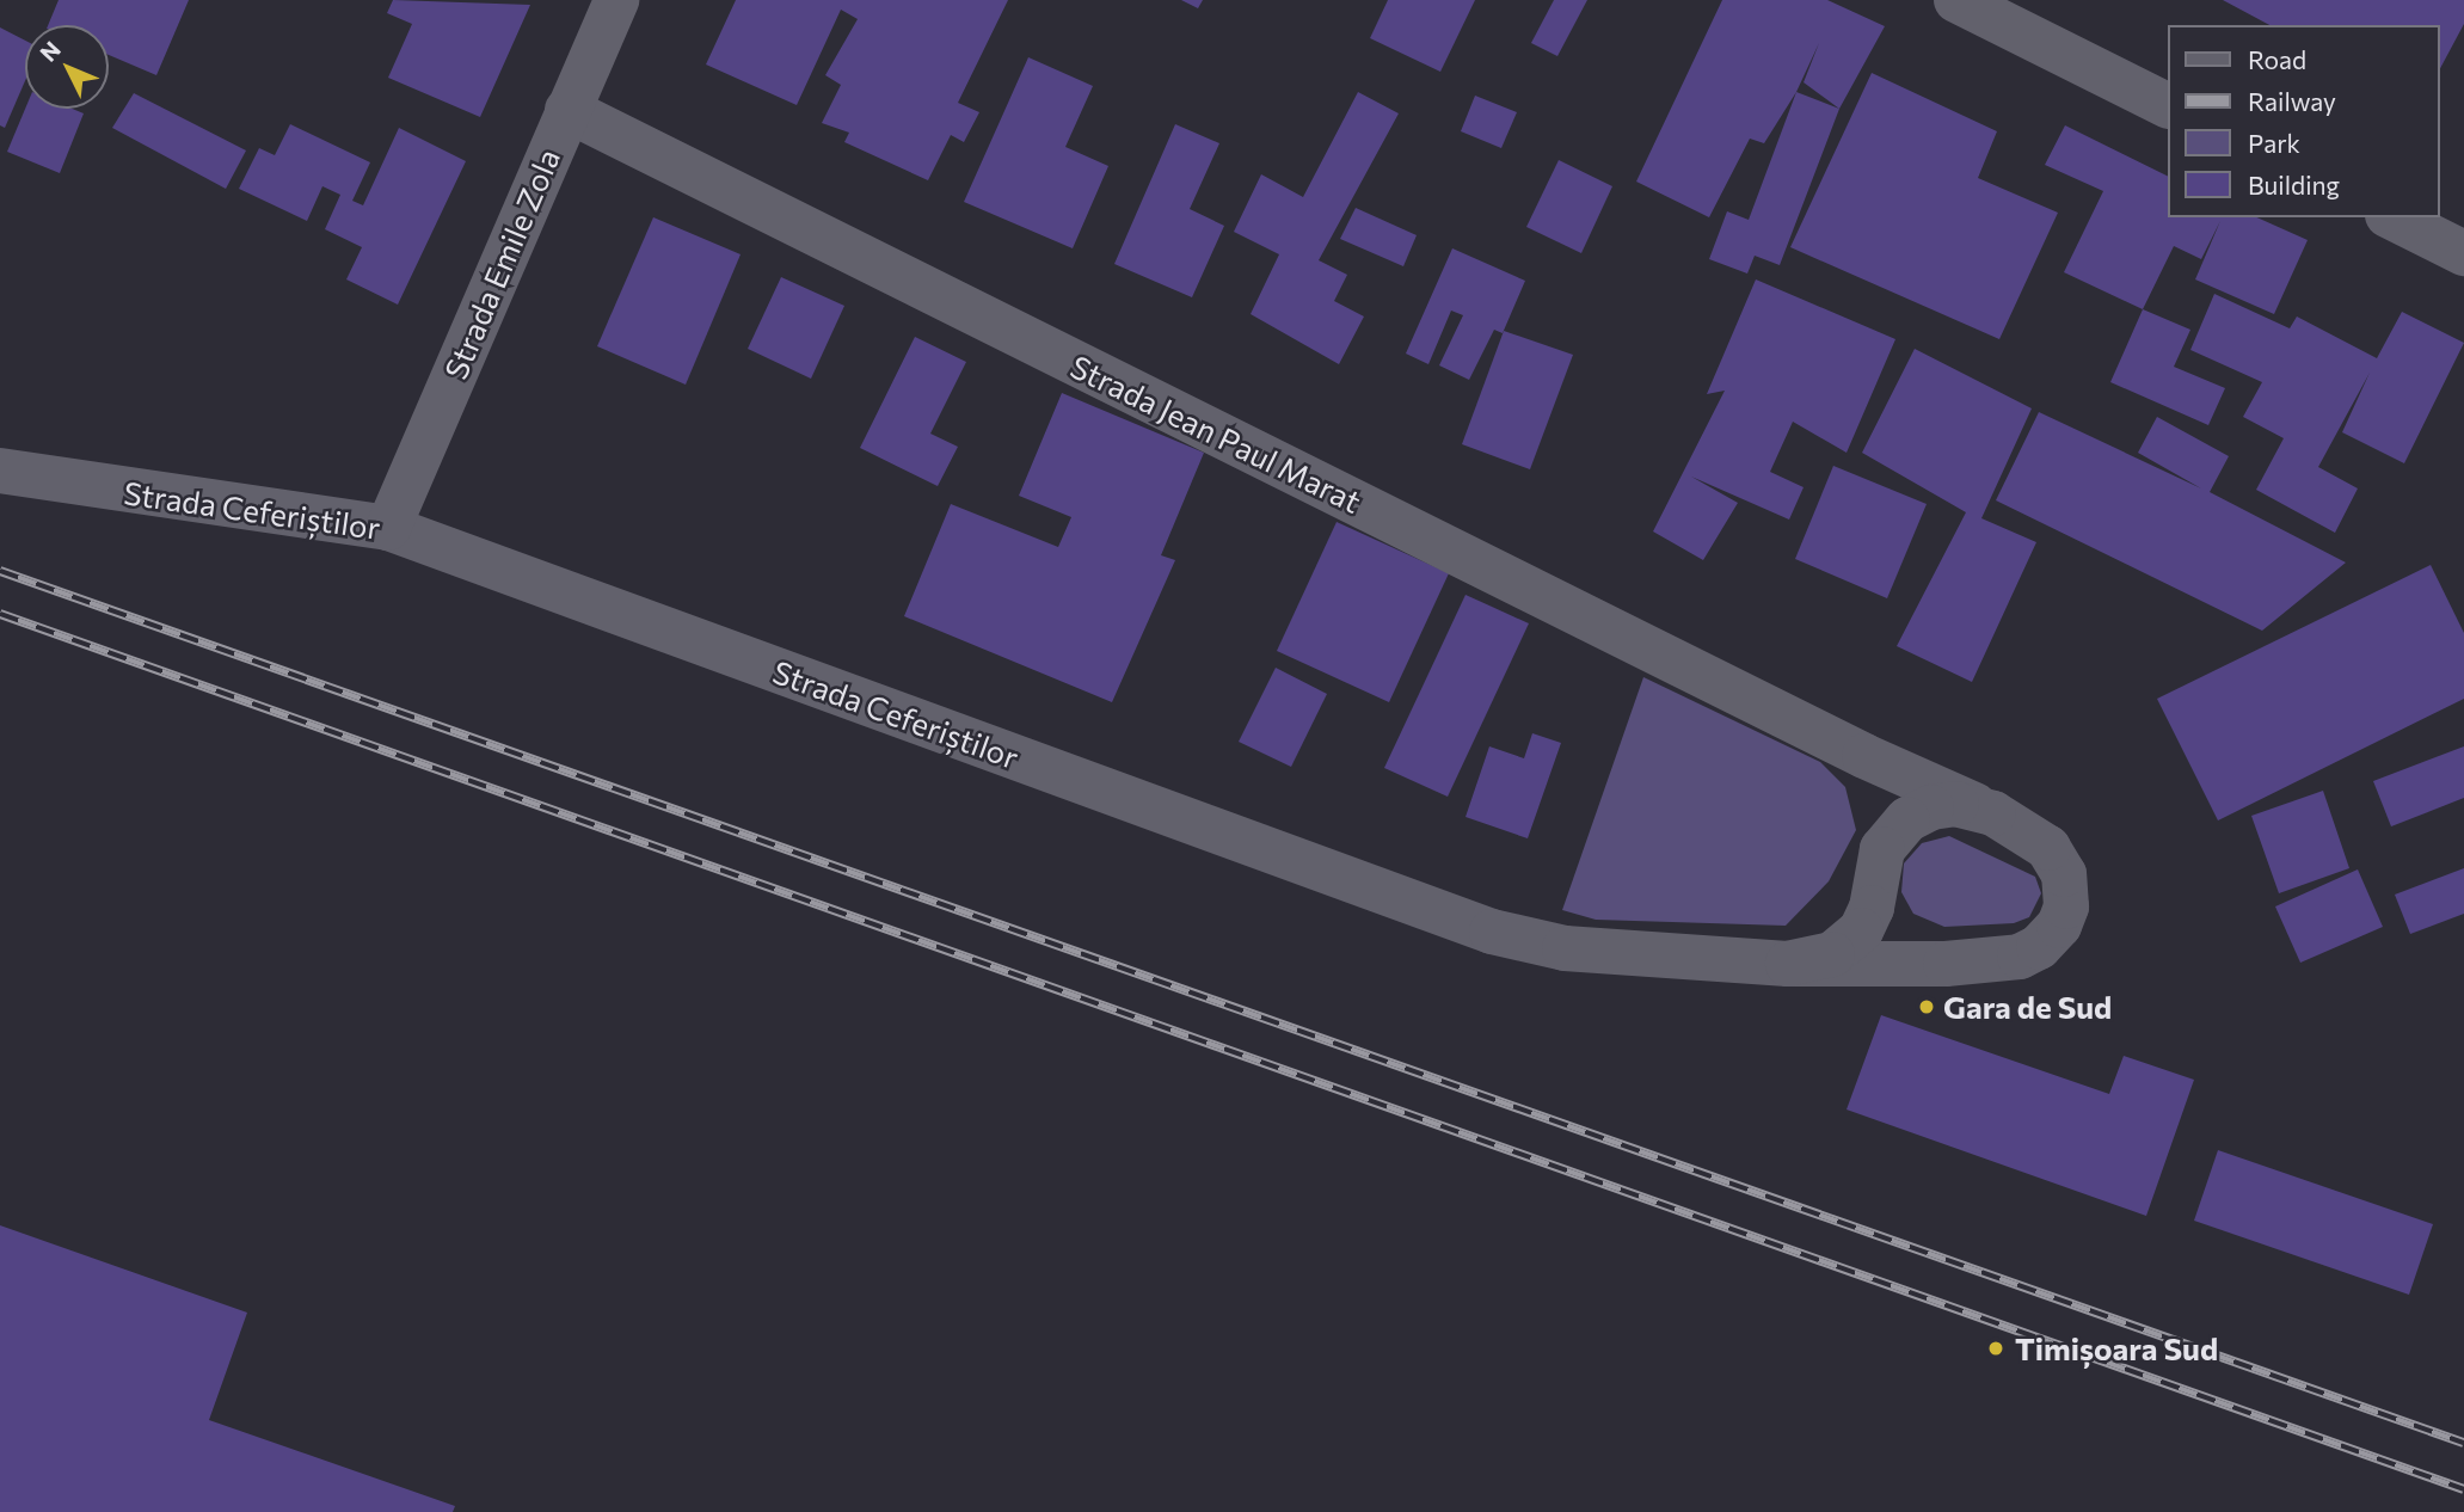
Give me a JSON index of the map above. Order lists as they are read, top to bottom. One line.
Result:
{"streets":{"street":["Strada Emile Zola","Strada Jean Paul Marat","Strada Ceferiștilor"]},"crossings":[["Strada Emile Zola","Strada Jean Paul Marat"],["Strada Emile Zola","Strada Ceferiștilor"],["Strada Jean Paul Marat","Strada Ceferiștilor"]],"places":["Gara de Sud","Timișoara Sud"],"legend":["Road","Railway","Park","Building"],"north":"top left"}
